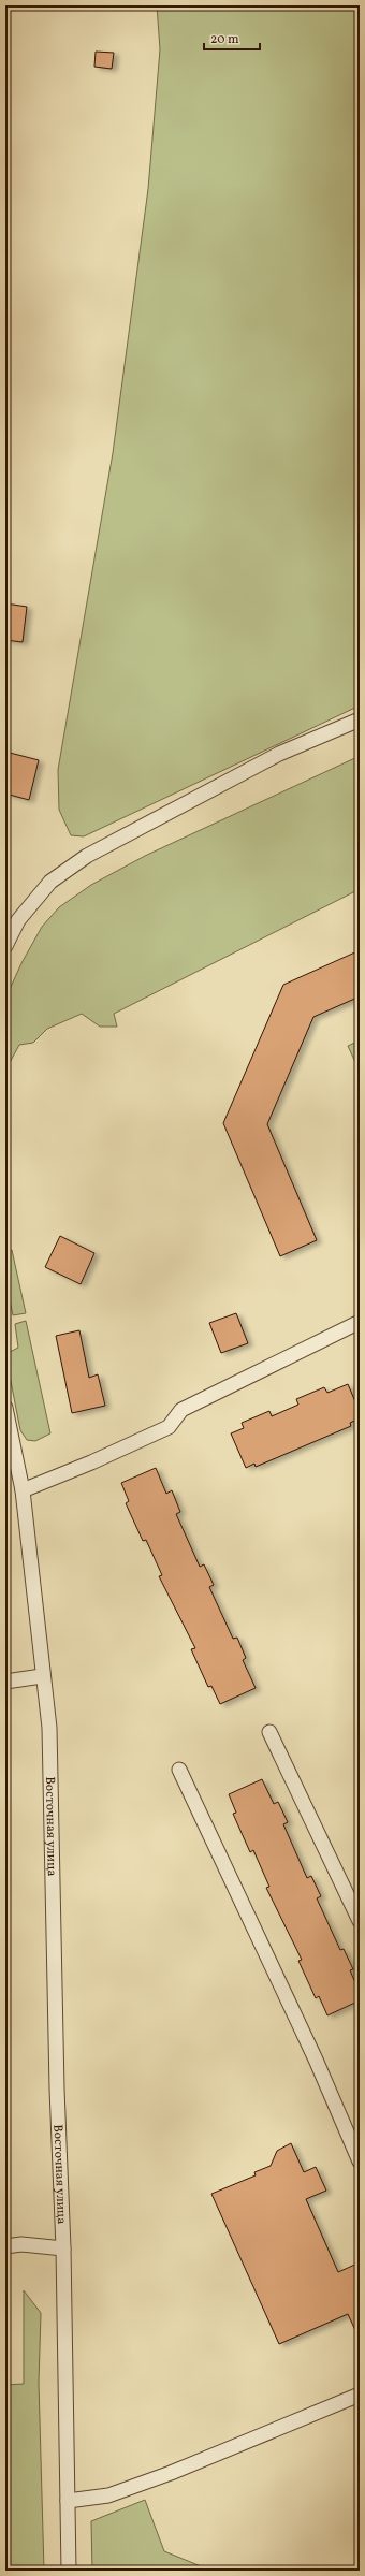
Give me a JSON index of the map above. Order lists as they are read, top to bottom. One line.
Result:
{"streets":{"street":["Восточная улица"]},"scale_bar":"20 m"}
